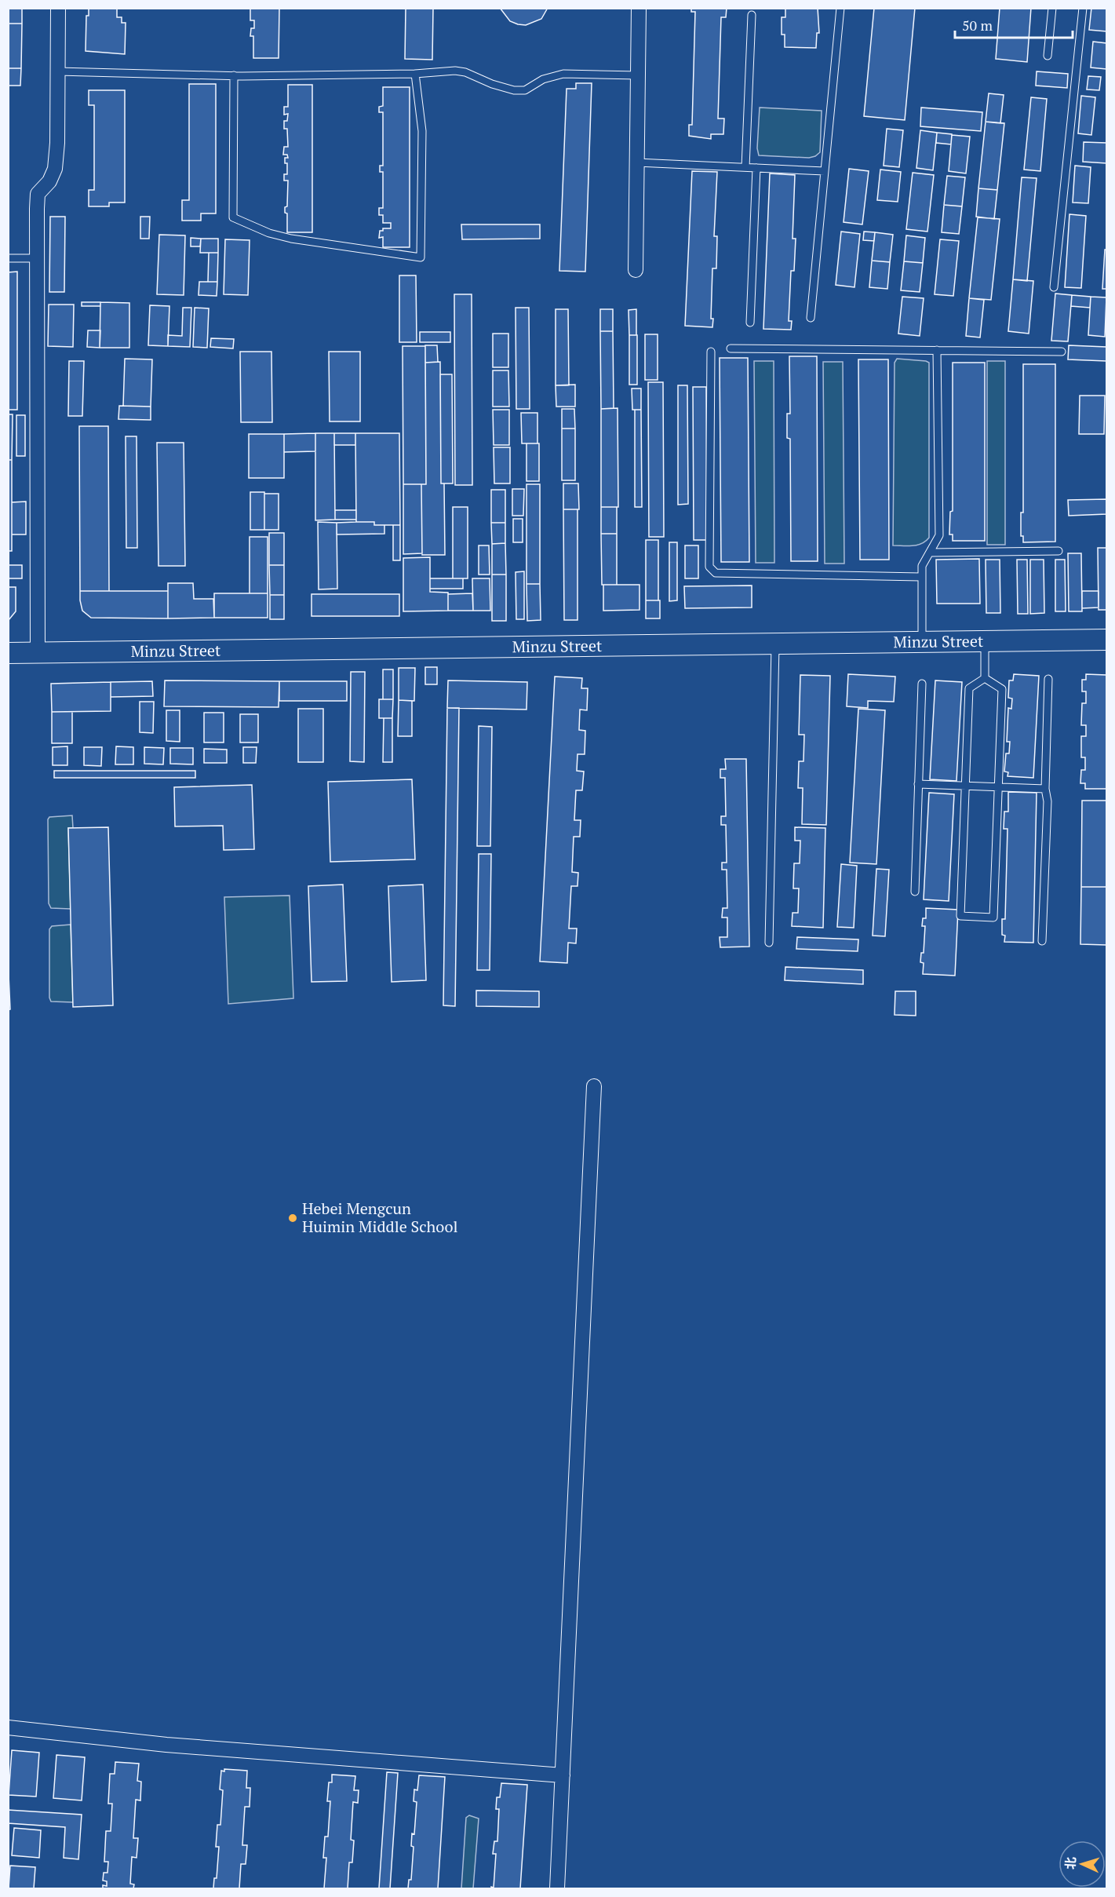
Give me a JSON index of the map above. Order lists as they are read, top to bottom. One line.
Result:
{"streets":{"main road":["Minzu Street"]},"places":["Hebei Mengcun Huimin Middle School"],"scale_bar":"50 m","north":"left"}
